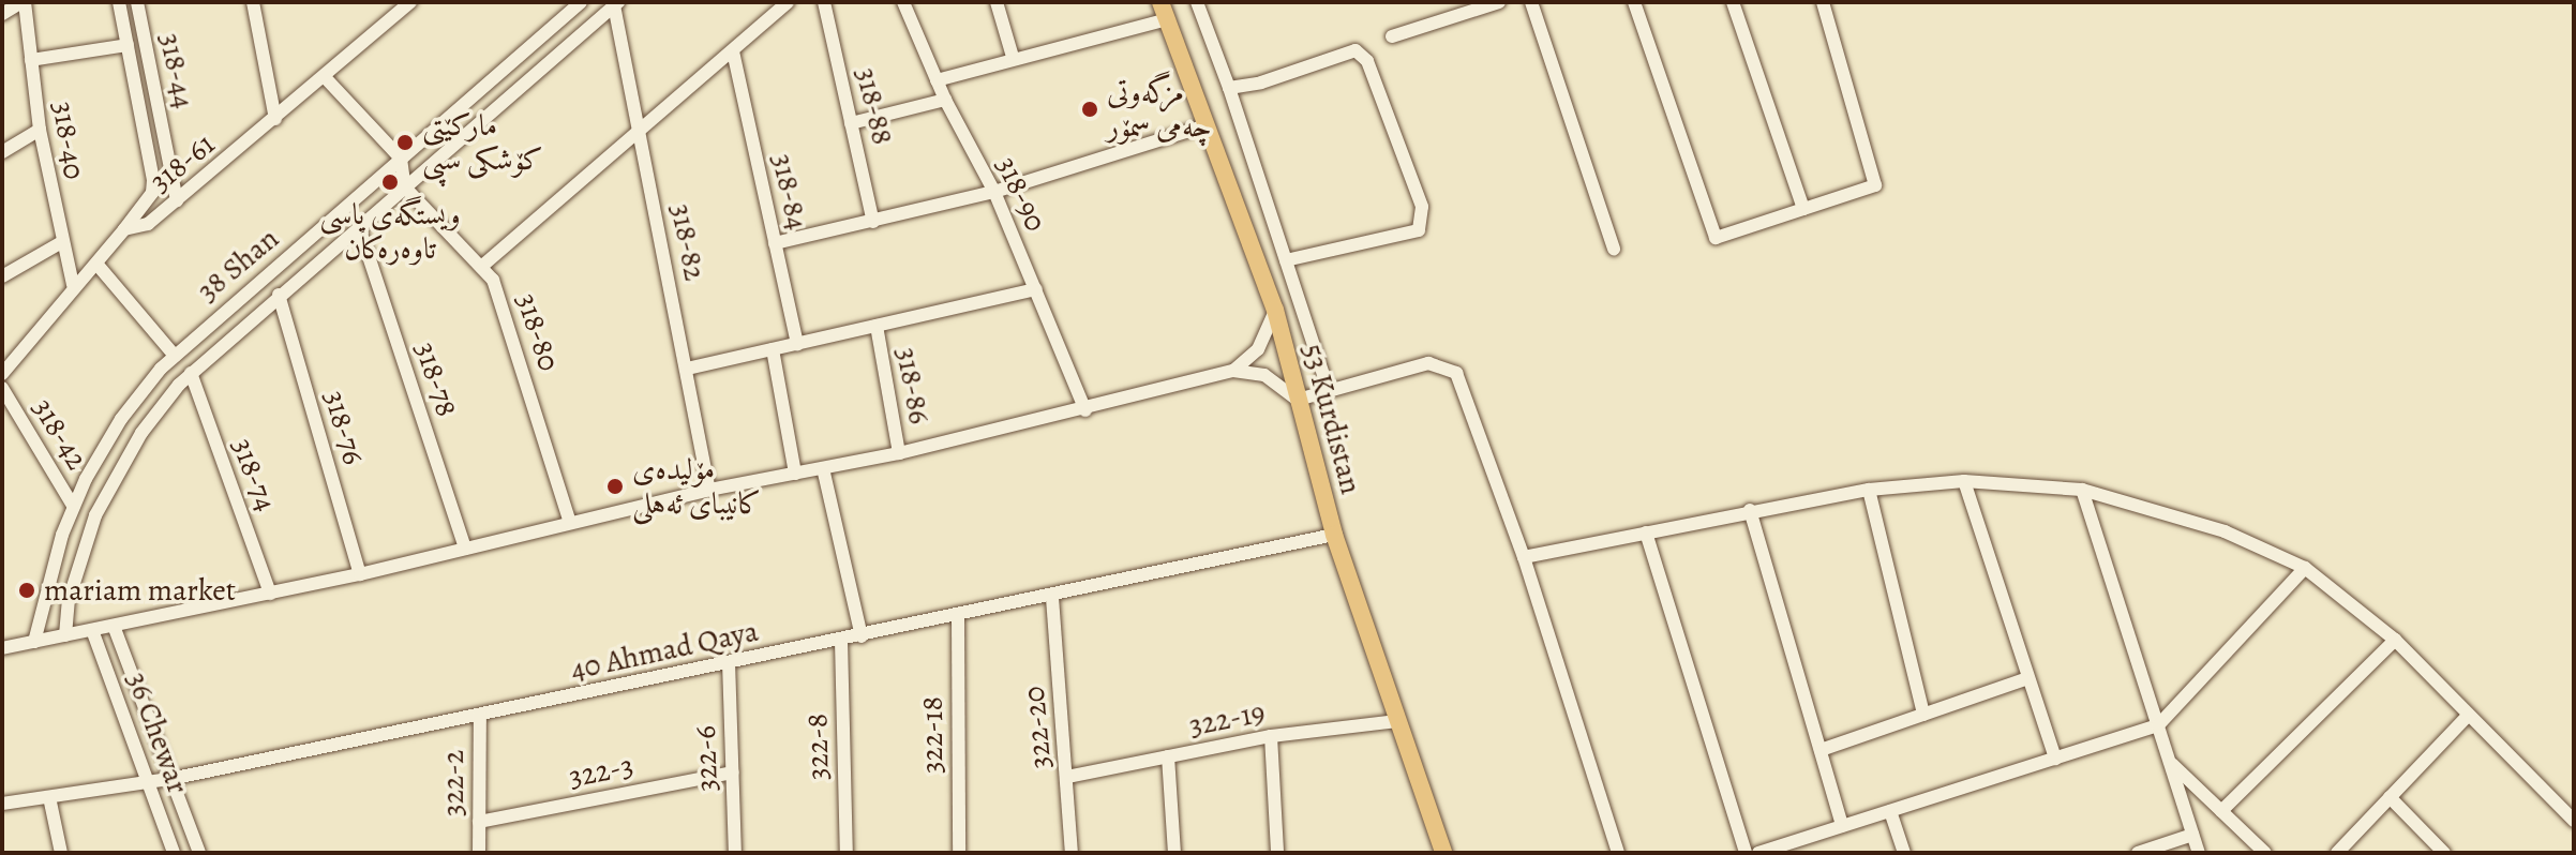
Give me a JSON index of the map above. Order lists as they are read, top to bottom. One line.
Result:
{"streets":{"main road":["53 Kurdistan"],"street":["318-44","318-88","318-40","318-61","318-84","318-90","318-82","38 Shan","318-80","318-78","318-86","318-76","318-42","318-74","40 Ahmad Qaya","322-19","322-20","36 Chewar","322-18","322-8","322-6","322-3","322-2"]},"crossings":[["318-44","318-61"],["318-40","318-61"],["318-82","38 Shan"],["38 Shan","318-80"],["38 Shan","318-78"],["38 Shan","318-76"],["38 Shan","318-42"],["38 Shan","318-74"],["53 Kurdistan","40 Ahmad Qaya"],["53 Kurdistan","322-19"],["40 Ahmad Qaya","322-20"],["40 Ahmad Qaya","36 Chewar"],["40 Ahmad Qaya","322-18"],["40 Ahmad Qaya","322-8"],["40 Ahmad Qaya","322-6"],["40 Ahmad Qaya","322-2"],["322-19","322-20"],["322-6","322-3"],["322-3","322-2"]],"places":["مزگەوتی چەمی سمۆر","مارکێتی کۆشکی سپی","ویستگەی پاسی تاوەرەکان","مۆلیدەی کانیبای ئەهلی","mariam market"]}
